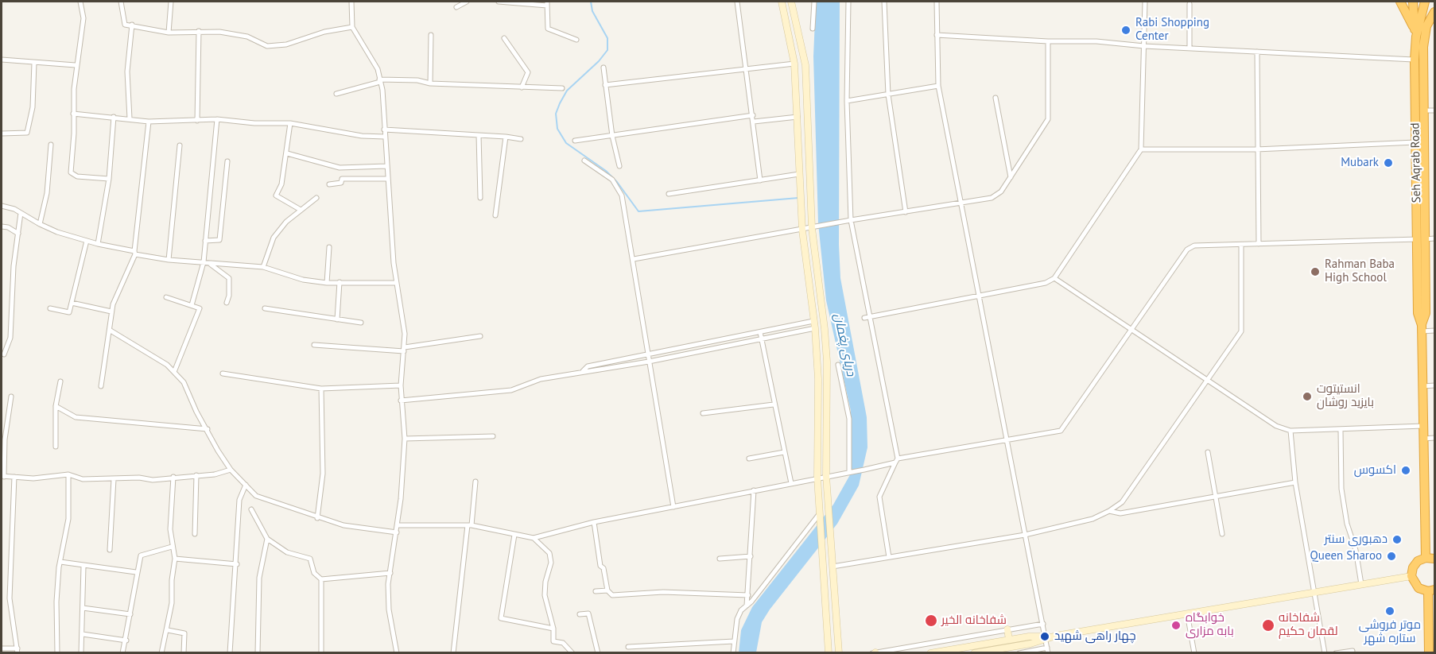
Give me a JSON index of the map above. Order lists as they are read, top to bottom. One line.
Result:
{"streets":{"highway":["Seh Aqrab Road"]},"water":["دریای پغمان"],"places":["Rabi Shopping Center","Mubark","Rahman Baba High School","انستیتوت بایزید روشان","اکسوس","دهبوری سنتر","Queen Sharoo","موتر فروشی ستاره شهر","شفاخانه الخیر","خوابگاه بابه مزاری","شفاخانه لقمان حکیم","چهار راهی شهید"]}
